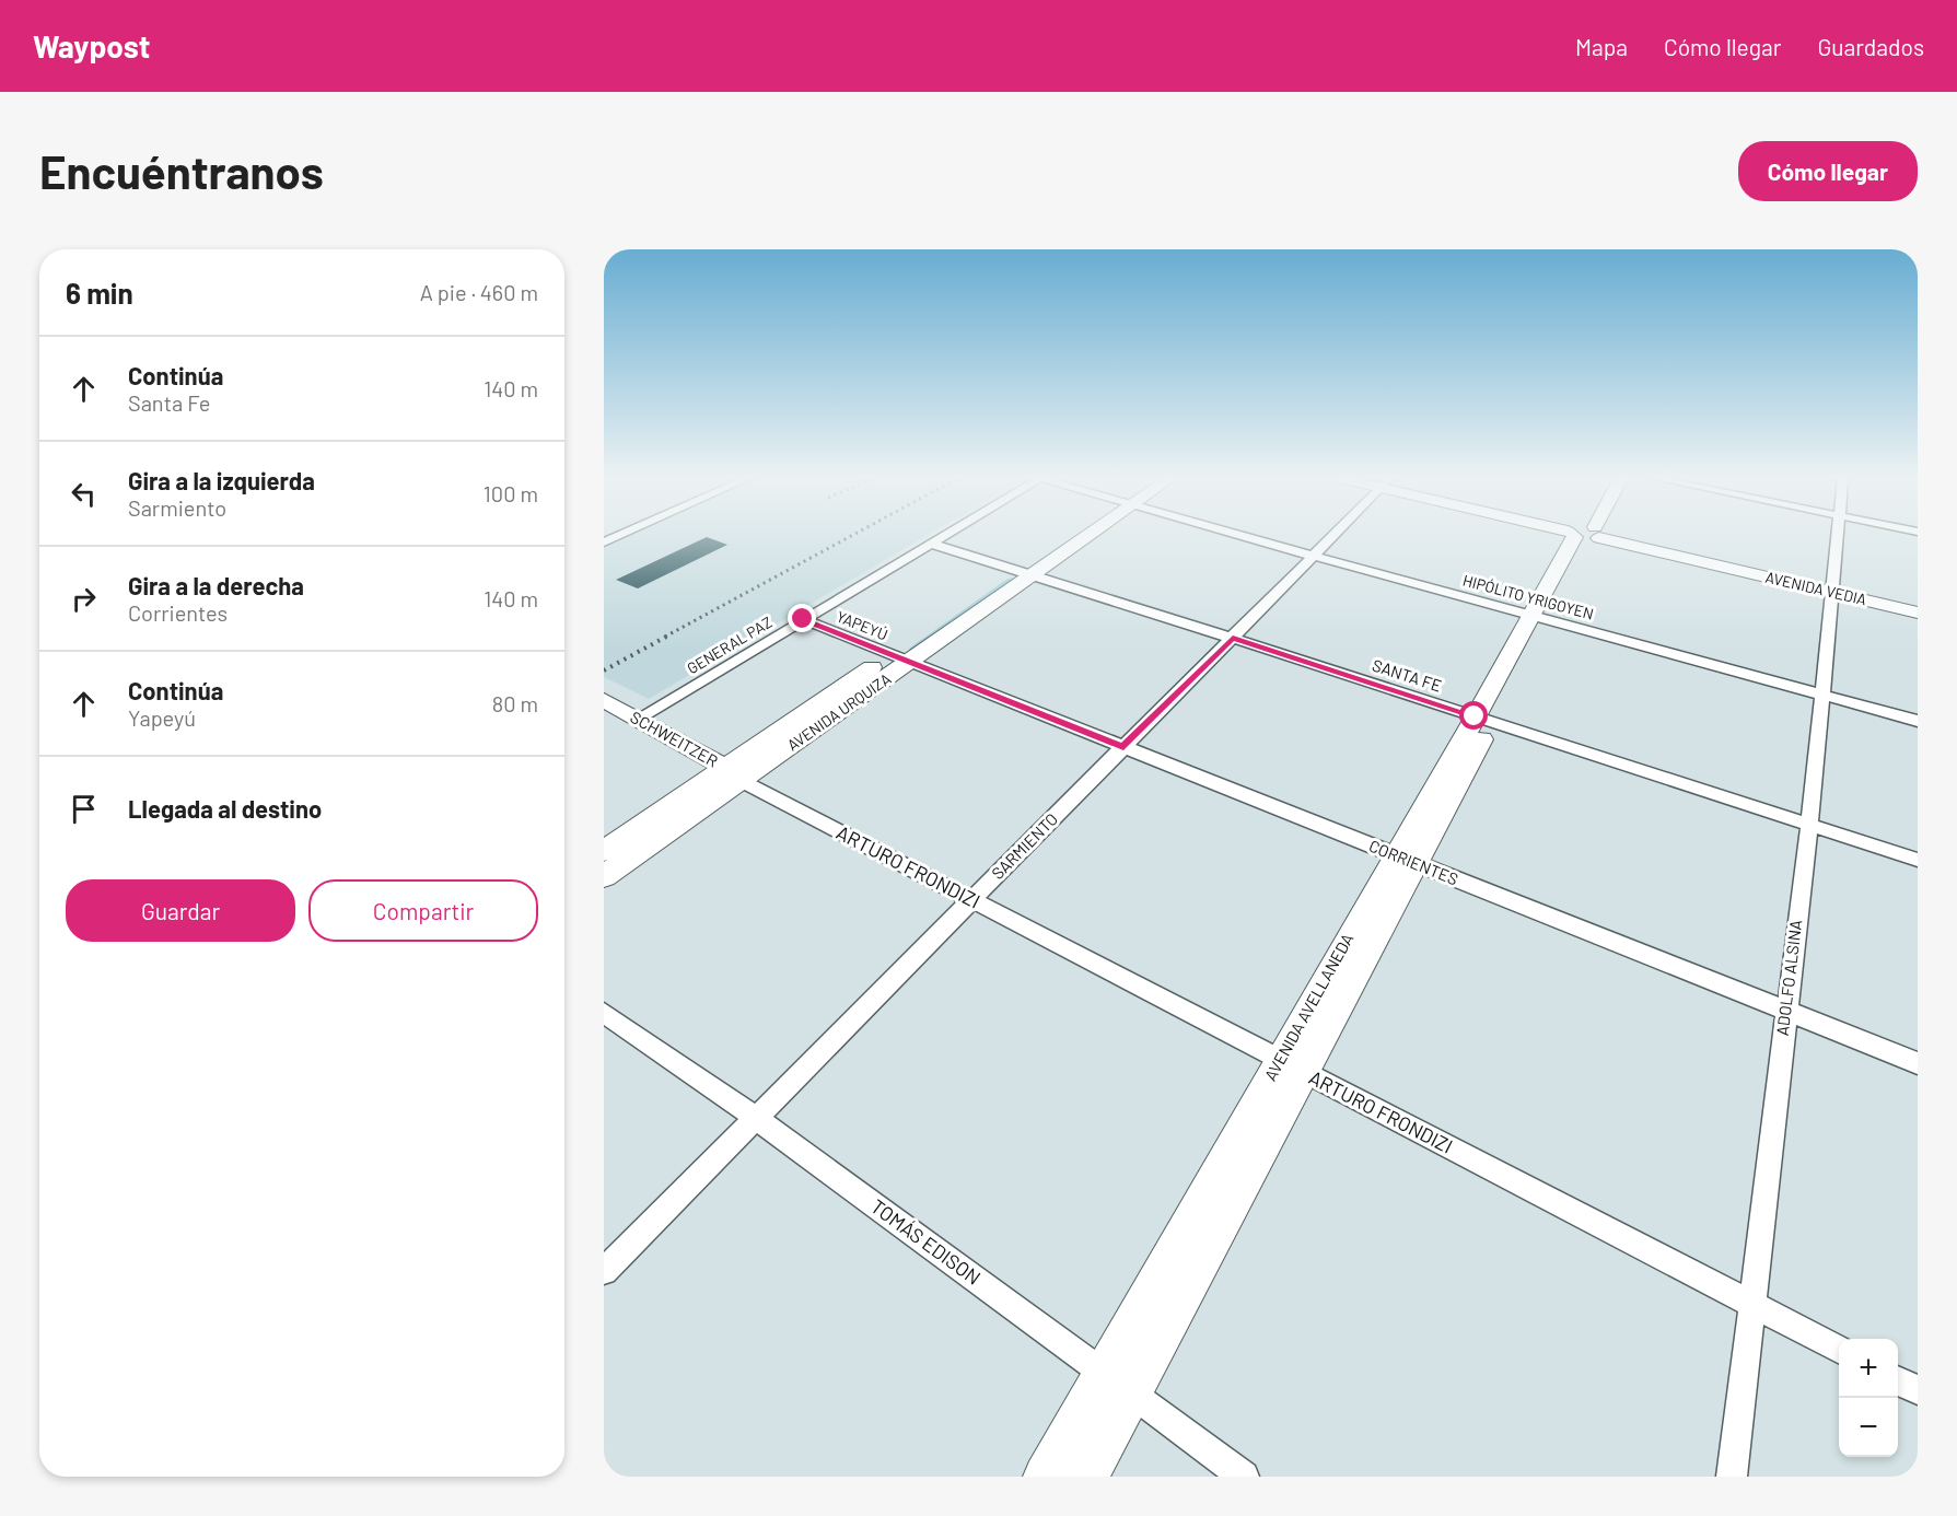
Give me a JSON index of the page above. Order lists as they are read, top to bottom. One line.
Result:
{"streets":{"main road":["AVENIDA VEDIA","AVENIDA URQUIZA","SCHWEITZER","AVENIDA AVELLANEDA"],"street":["HIPÓLITO YRIGOYEN","YAPEYÚ","GENERAL PAZ","SANTA FE","SARMIENTO","CORRIENTES","ARTURO FRONDIZI","ADOLFO ALSINA","TOMÁS EDISON"]},"crossings":[["AVENIDA VEDIA","ADOLFO ALSINA"],["HIPÓLITO YRIGOYEN","SARMIENTO"],["HIPÓLITO YRIGOYEN","ADOLFO ALSINA"],["HIPÓLITO YRIGOYEN","AVENIDA AVELLANEDA"],["YAPEYÚ","GENERAL PAZ"],["YAPEYÚ","AVENIDA URQUIZA"],["YAPEYÚ","CORRIENTES"],["GENERAL PAZ","SANTA FE"],["GENERAL PAZ","SCHWEITZER"],["SANTA FE","AVENIDA URQUIZA"],["SANTA FE","SARMIENTO"],["SANTA FE","ADOLFO ALSINA"],["SANTA FE","AVENIDA AVELLANEDA"],["AVENIDA URQUIZA","SCHWEITZER"],["AVENIDA URQUIZA","CORRIENTES"],["AVENIDA URQUIZA","ARTURO FRONDIZI"],["SCHWEITZER","ARTURO FRONDIZI"],["SARMIENTO","CORRIENTES"],["SARMIENTO","ARTURO FRONDIZI"],["SARMIENTO","TOMÁS EDISON"],["CORRIENTES","ADOLFO ALSINA"],["CORRIENTES","AVENIDA AVELLANEDA"],["ARTURO FRONDIZI","ADOLFO ALSINA"],["ARTURO FRONDIZI","AVENIDA AVELLANEDA"],["AVENIDA AVELLANEDA","TOMÁS EDISON"]],"page":{"header":"Waypost","nav":["Mapa","Cómo llegar","Guardados"],"buttons":["Cómo llegar",["Guardar","Compartir"]],"title":"Encuéntranos","heading":["6 min","A pie · 460 m"],"list":[["Continúa","Santa Fe","140 m"],["Gira a la izquierda","Sarmiento","100 m"],["Gira a la derecha","Corrientes","140 m"],["Continúa","Yapeyú","80 m"],"Llegada al destino"],"map_buttons":["+","−"]}}
